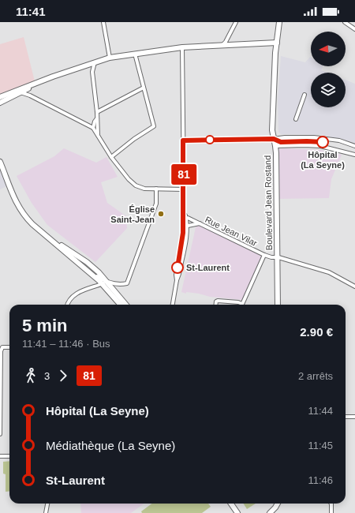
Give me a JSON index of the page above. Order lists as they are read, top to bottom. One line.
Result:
{"streets":{"street":["Boulevard Jean Rostand","Rue Jean Vilar"]},"crossings":[["Boulevard Jean Rostand","Rue Jean Vilar"]],"places":["Hôpital (La Seyne)","Église Saint-Jean","St-Laurent"],"lines":["bus line 81"],"north":"left","page":{"status":"11:41","on_map":"81","heading":["5 min","11:41 – 11:46 · Bus","2.90 €"],"legs":["3","81","2 arrêts"],"list":[{"name":"Hôpital (La Seyne)","value":"11:44"},{"name":"Médiathèque (La Seyne)","value":"11:45"},{"name":"St-Laurent","value":"11:46"}]}}
